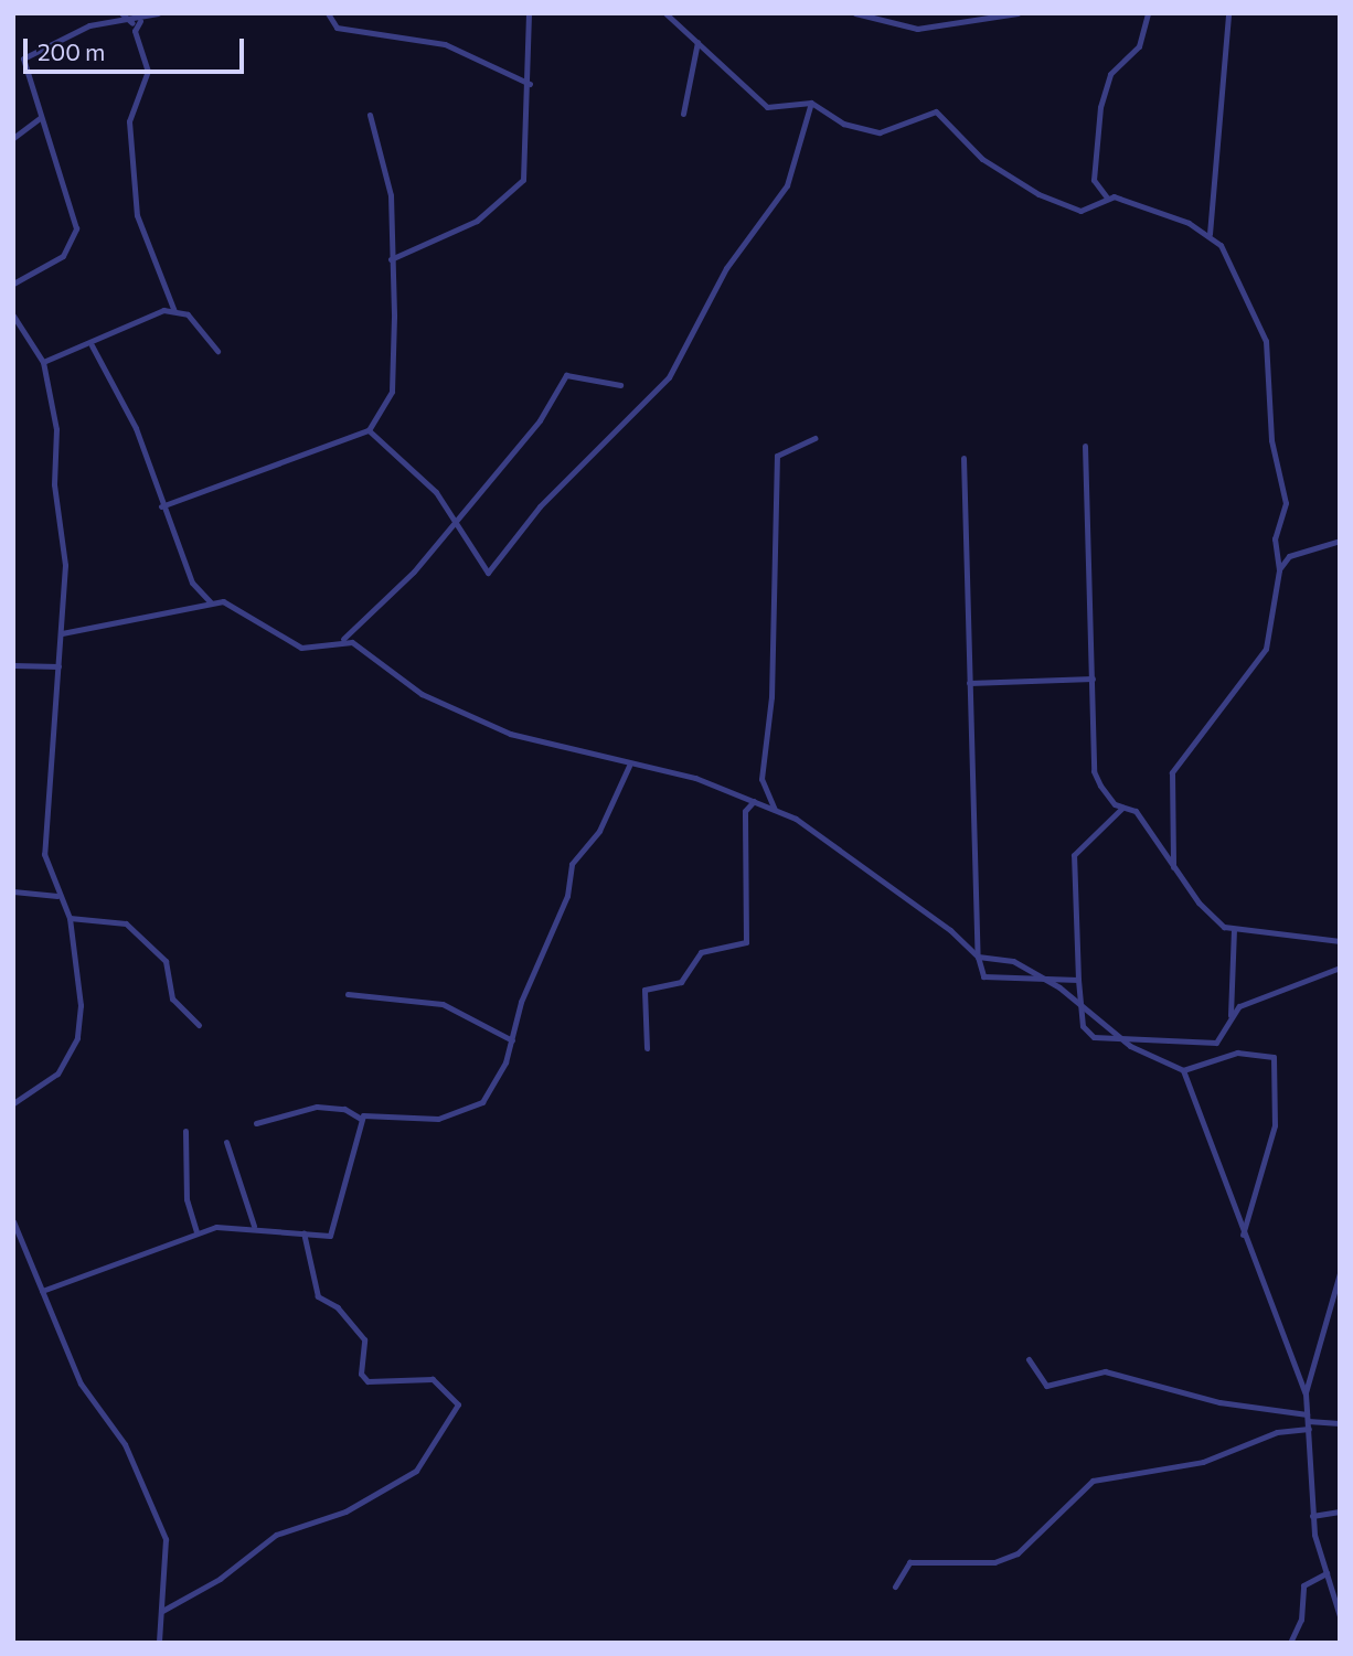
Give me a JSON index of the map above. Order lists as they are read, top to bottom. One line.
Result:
{"scale_bar":"200 m"}
